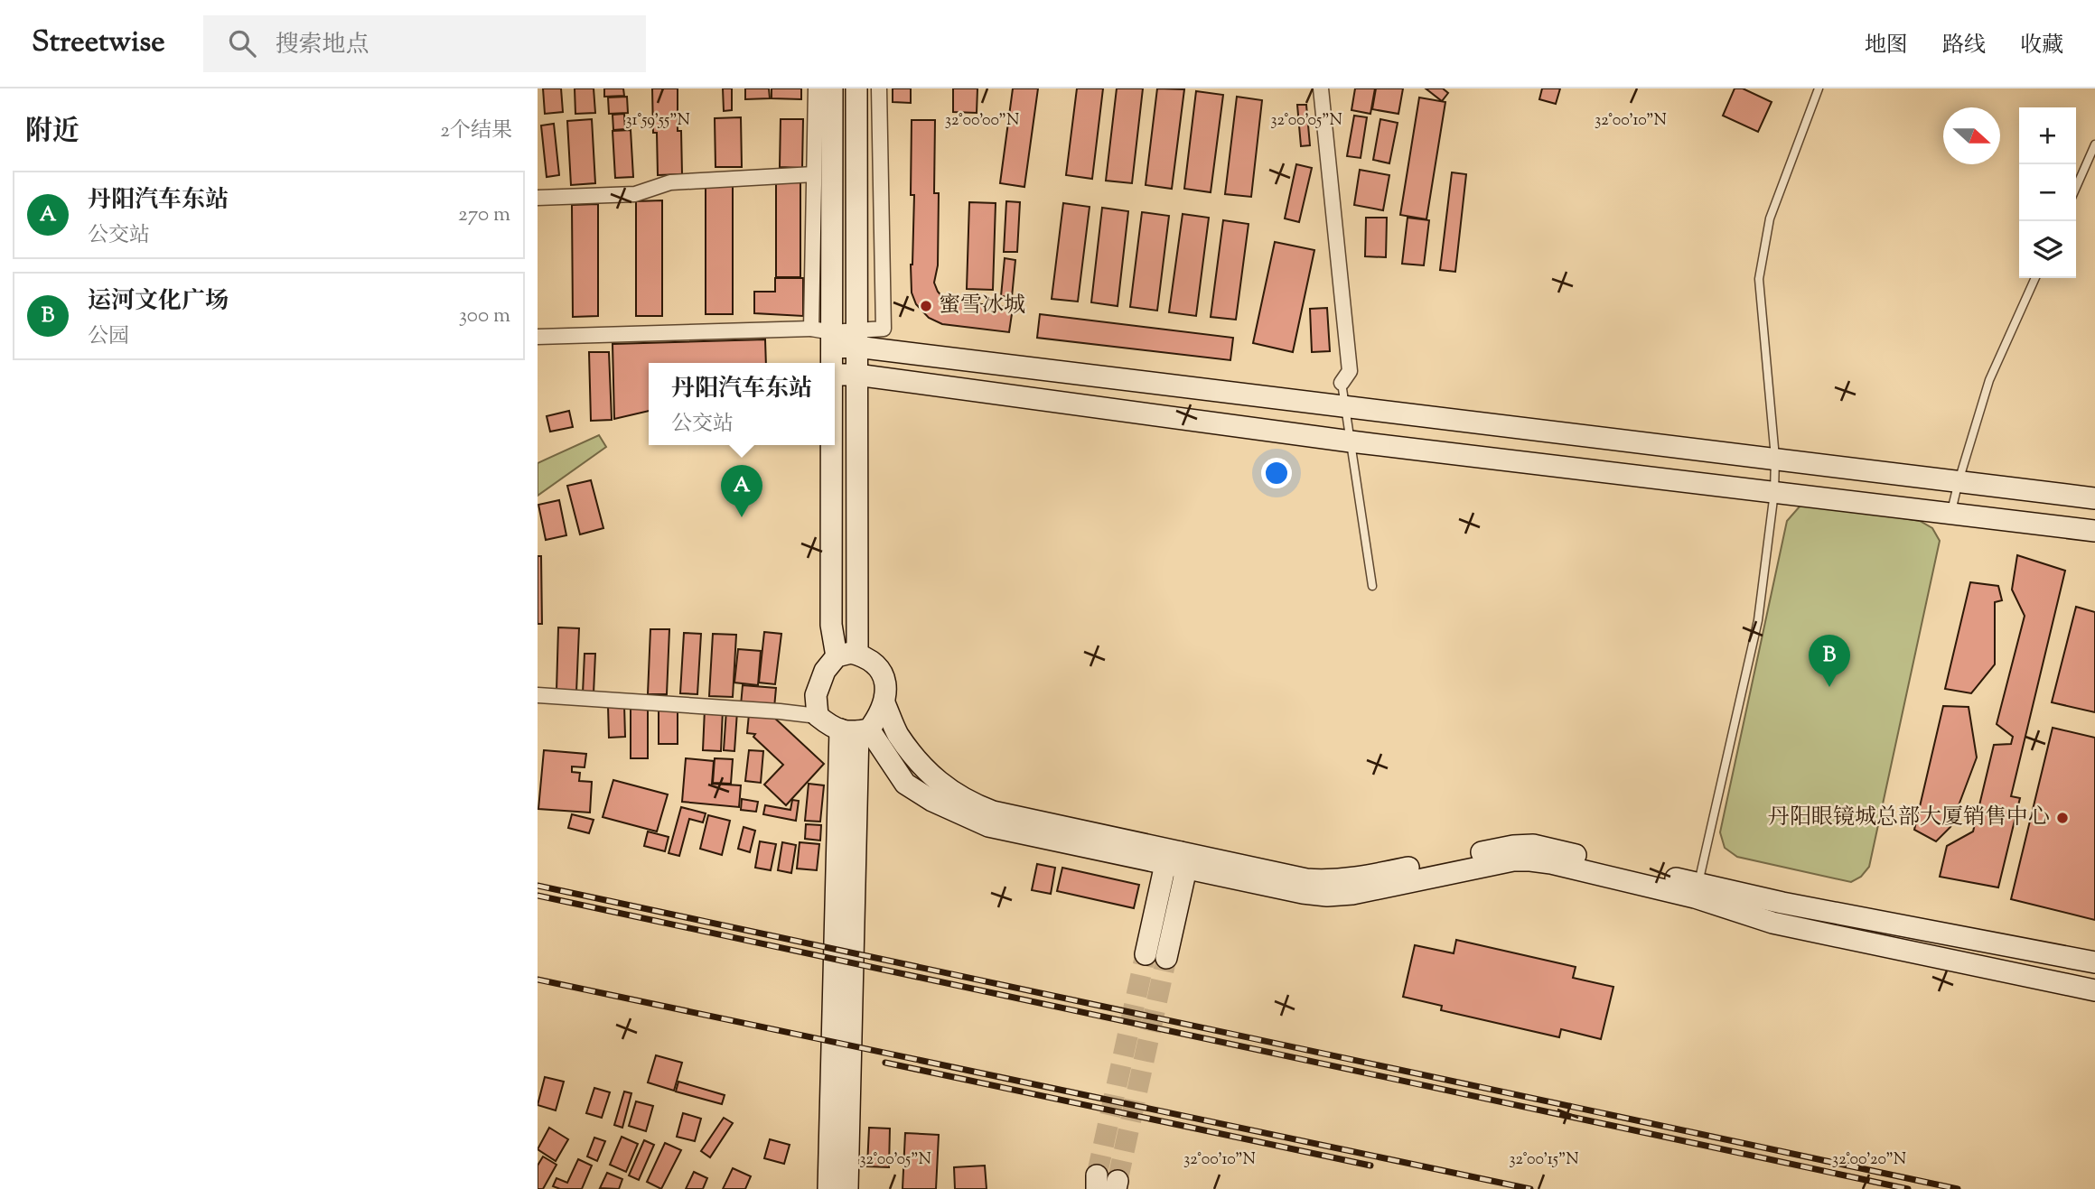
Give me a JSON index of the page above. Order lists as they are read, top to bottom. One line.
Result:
{"places":["蜜雪冰城","丹阳眼镜城总部大厦销售中心"],"north":"right","page":{"header":"Streetwise","search":"搜索地点","nav":["地图","路线","收藏"],"heading":["附近","2个结果"],"map_buttons":["+","−"],"list":[{"mark":"A","name":"丹阳汽车东站","note":"公交站","value":"270 m"},{"mark":"B","name":"运河文化广场","note":"公园","value":"300 m"}],"popup":["丹阳汽车东站","公交站"],"pins":["A","B"]},"coordinates":["31°59'55\"N","32°00'00\"N","32°00'05\"N","32°00'10\"N","32°00'15\"N","32°00'20\"N"]}
